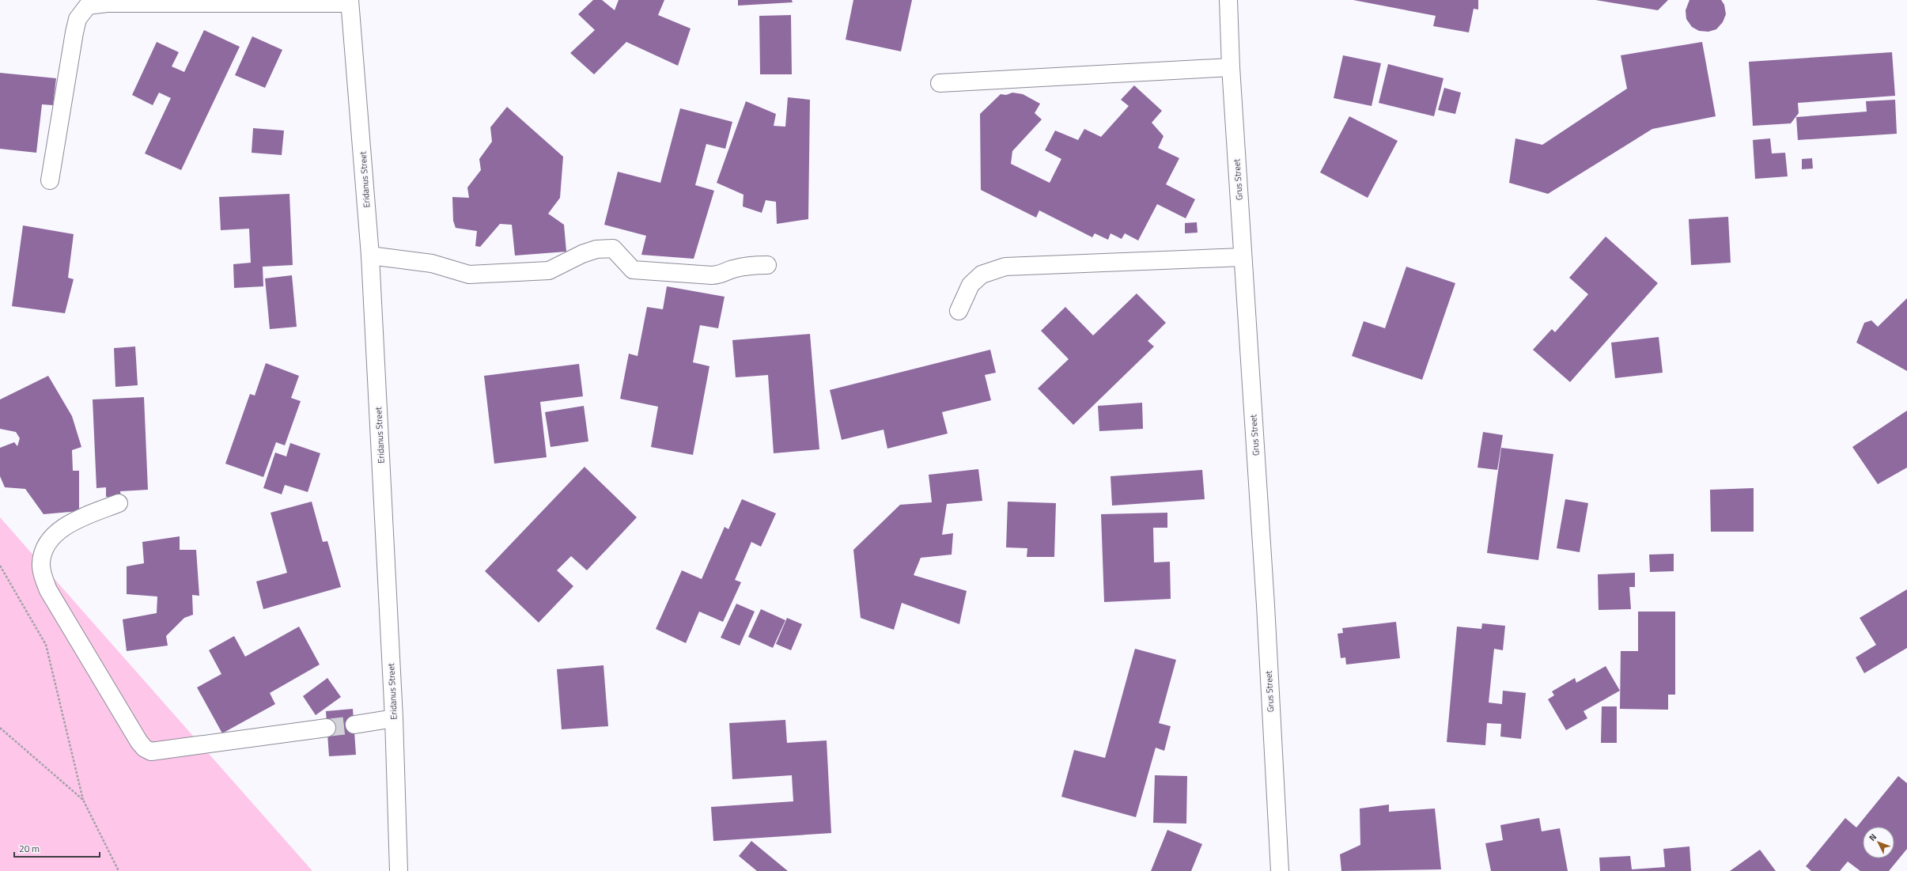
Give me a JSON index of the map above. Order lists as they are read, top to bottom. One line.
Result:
{"streets":{"street":["Eridanus Street","Grus Street"]},"scale_bar":"20 m","north":"top left"}
